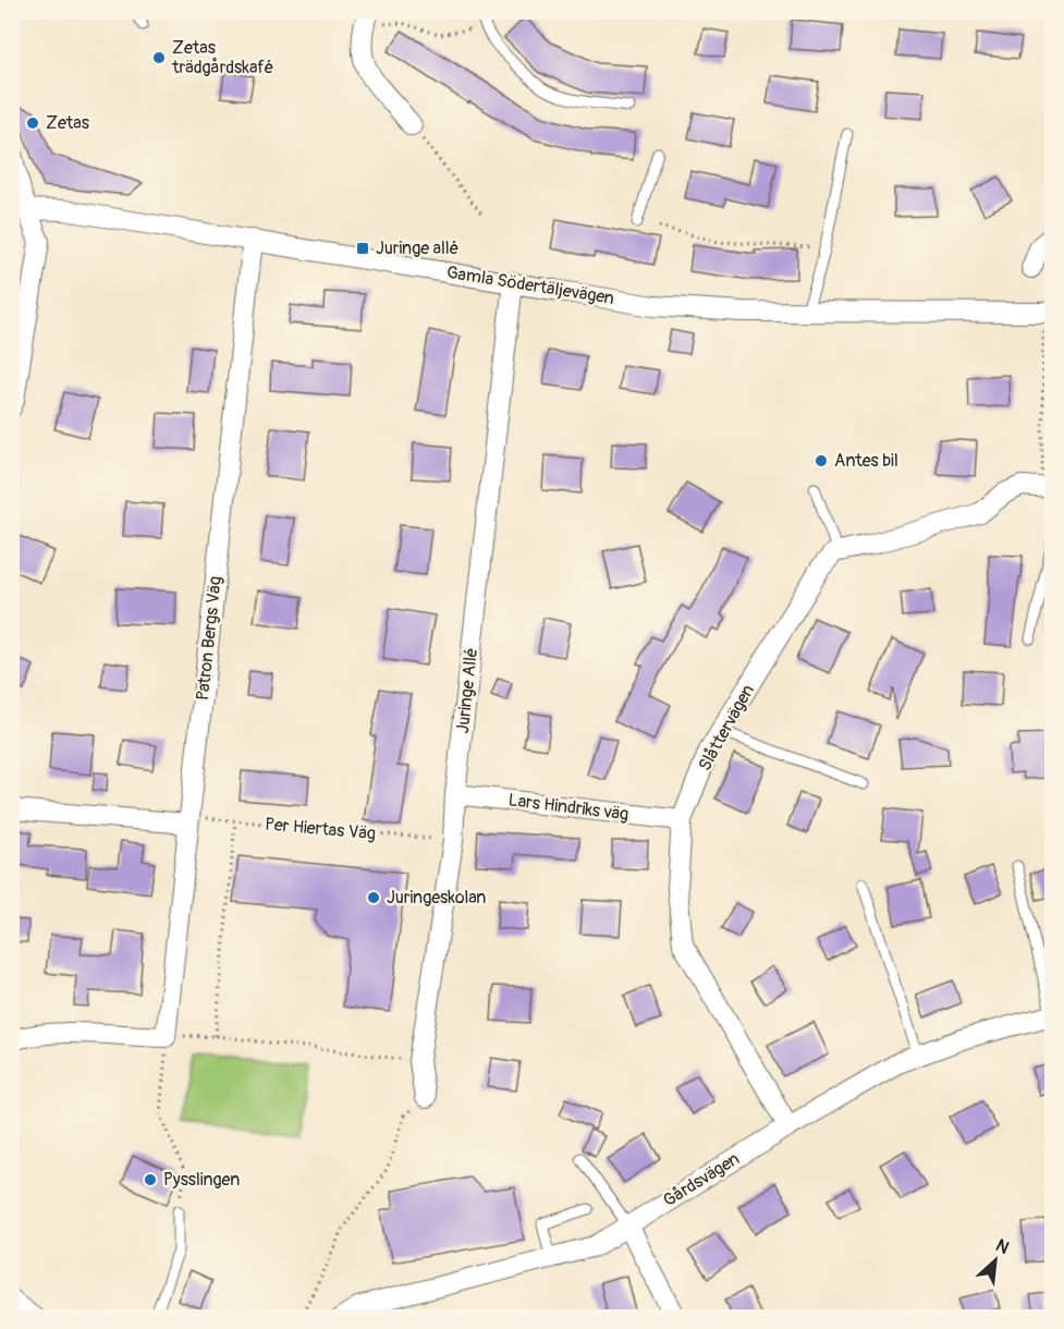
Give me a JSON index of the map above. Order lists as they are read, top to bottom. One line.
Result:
{"streets":{"street":["Gamla Södertäljevägen","Patron Bergs Väg","Juringe Allé","Slåttervägen","Lars Hindriks väg","Gårdsvägen"],"path":["Per Hiertas Väg"]},"crossings":[["Gamla Södertäljevägen","Patron Bergs Väg"],["Gamla Södertäljevägen","Juringe Allé"],["Patron Bergs Väg","Per Hiertas Väg"],["Juringe Allé","Lars Hindriks väg"],["Juringe Allé","Per Hiertas Väg"],["Slåttervägen","Lars Hindriks väg"],["Slåttervägen","Gårdsvägen"]],"places":{"other":["Zetas trädgårdskafé","Zetas","Antes bil","Juringeskolan","Pysslingen"],"transit":["Juringe allé"]},"north":"top right"}
